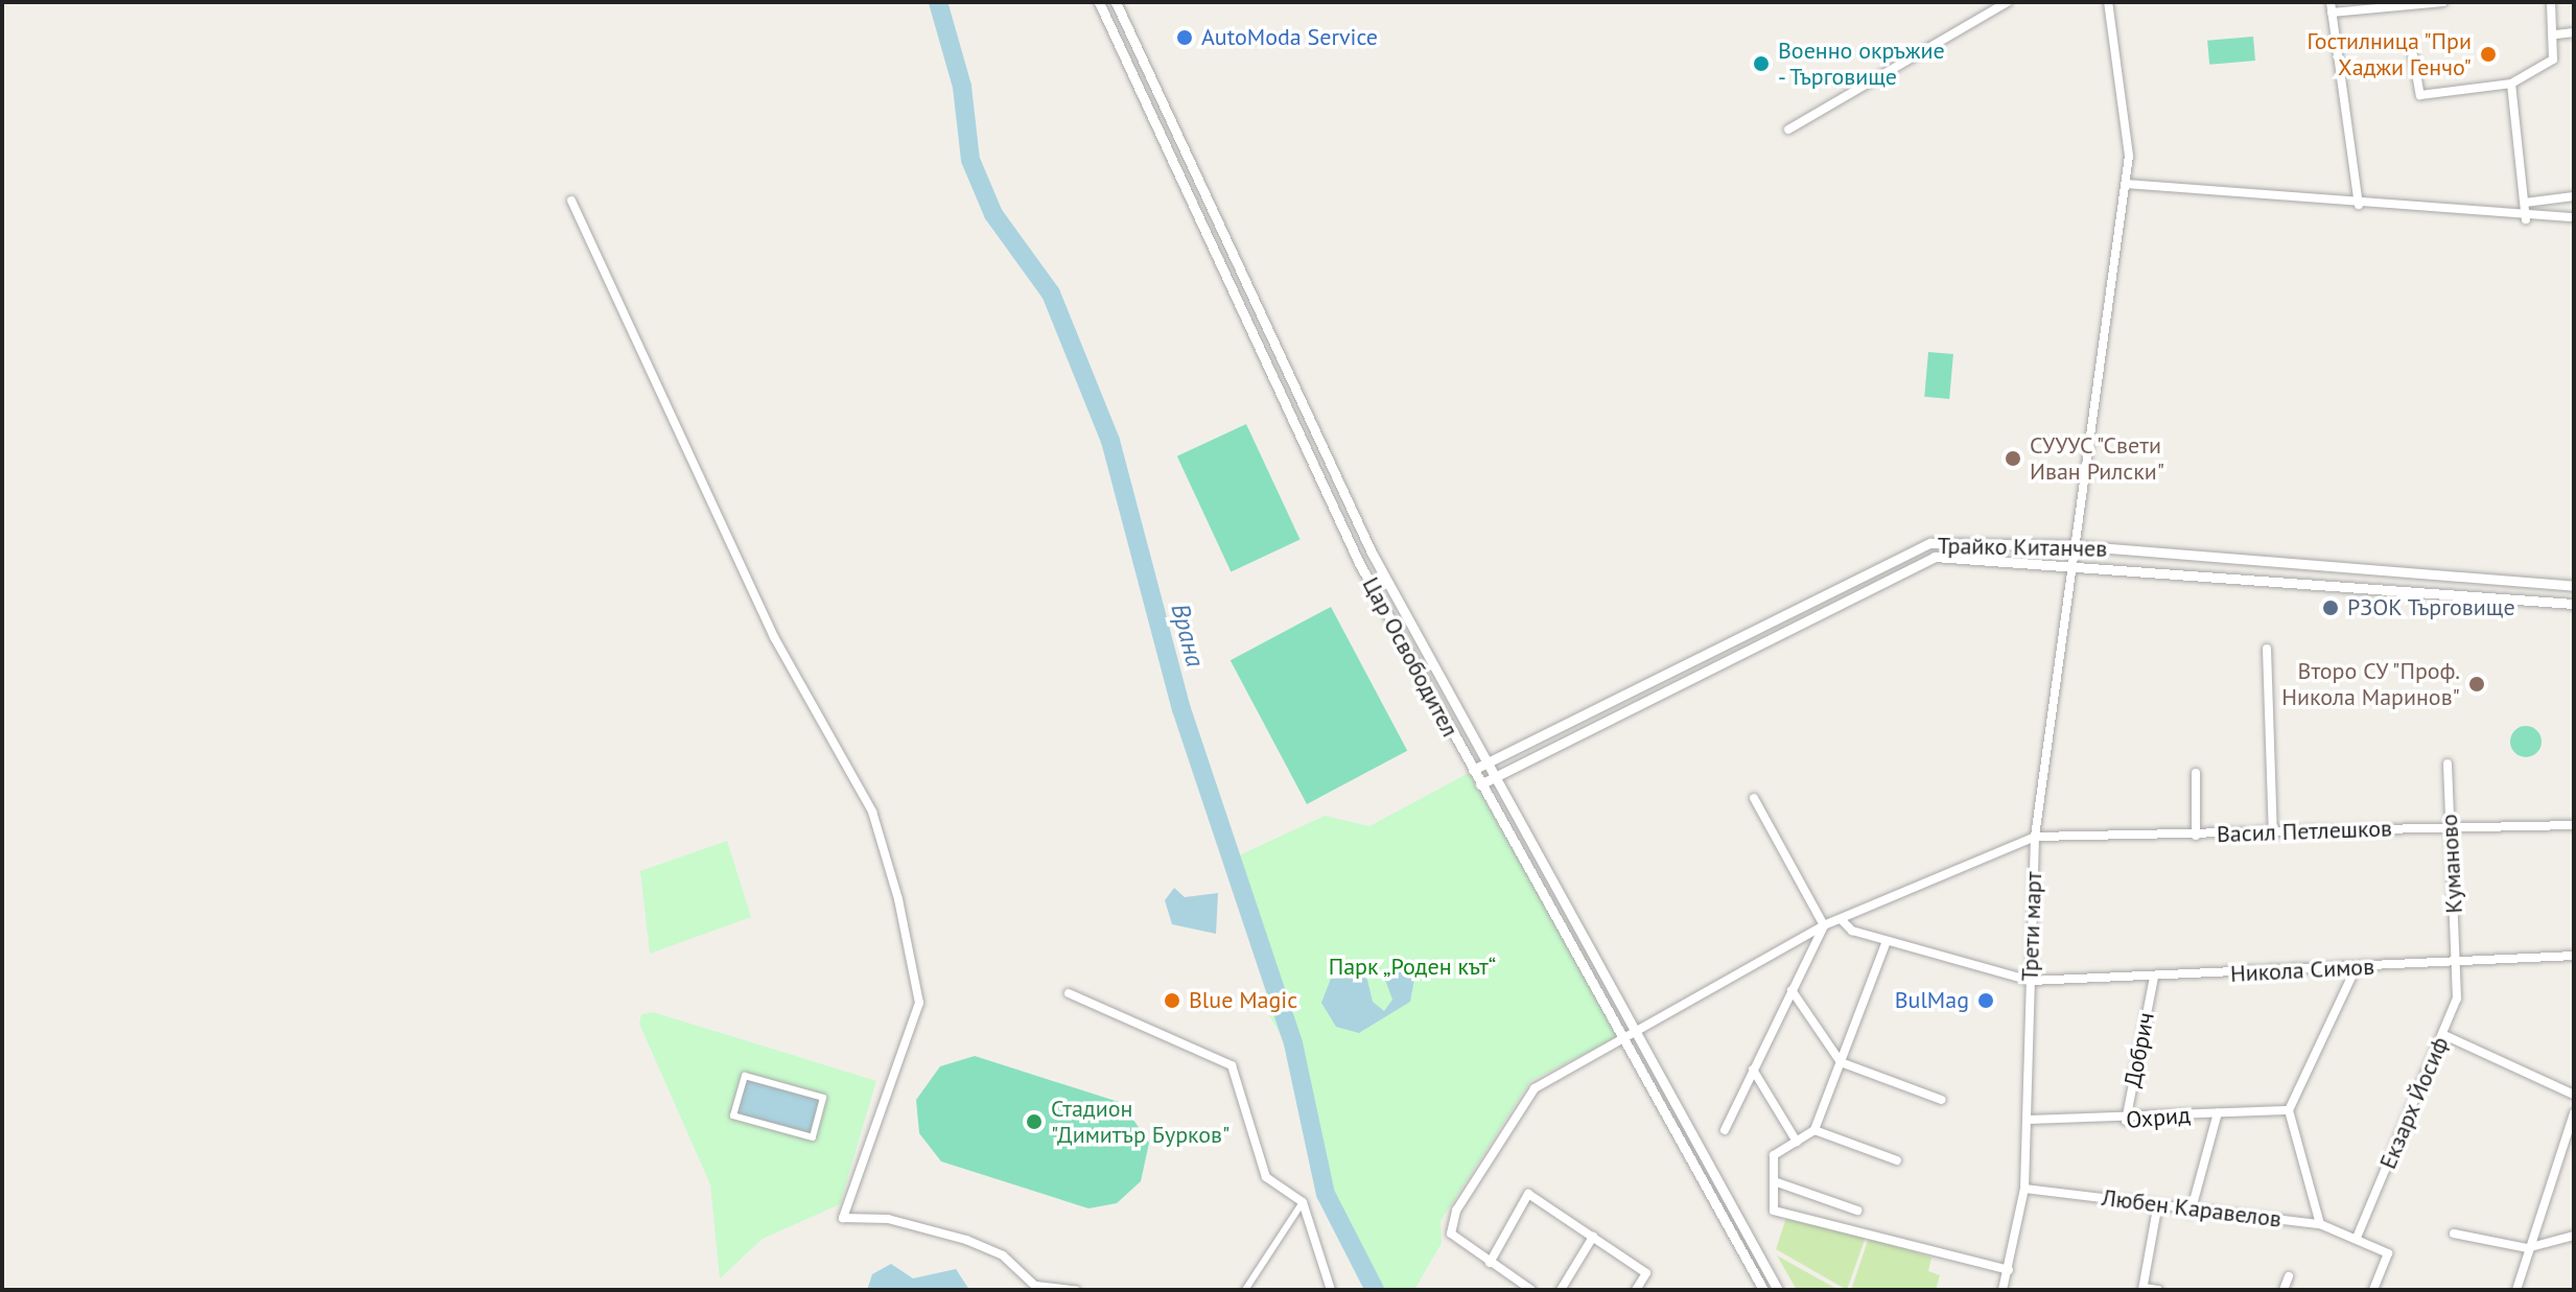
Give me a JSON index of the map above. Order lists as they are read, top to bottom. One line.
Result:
{"streets":{"street":["Трайко Китанчев","Цар Освободител","Васил Петлешков","Куманово","Трети март","Никола Симов","Добрич","Екзарх Йосиф","Охрид","Любен Каравелов"]},"crossings":[["Трайко Китанчев","Цар Освободител"],["Трайко Китанчев","Трети март"],["Васил Петлешков","Куманово"],["Васил Петлешков","Трети март"],["Куманово","Никола Симов"],["Куманово","Екзарх Йосиф"],["Трети март","Никола Симов"],["Трети март","Охрид"],["Трети март","Любен Каравелов"],["Никола Симов","Добрич"],["Никола Симов","Екзарх Йосиф"],["Добрич","Охрид"],["Екзарх Йосиф","Любен Каравелов"]],"water":["Врана"],"parks":["Парк „Роден кът“"],"places":["AutoModa Service","Гостилница \"При Хаджи Генчо\"","Военно окръжие - Търговище","СУУУС \"Свети Иван Рилски\"","РЗОК Търговище","Второ СУ \"Проф. Никола Маринов\"","Blue Magic","BulMag","Стадион \"Димитър Бурков\""]}
